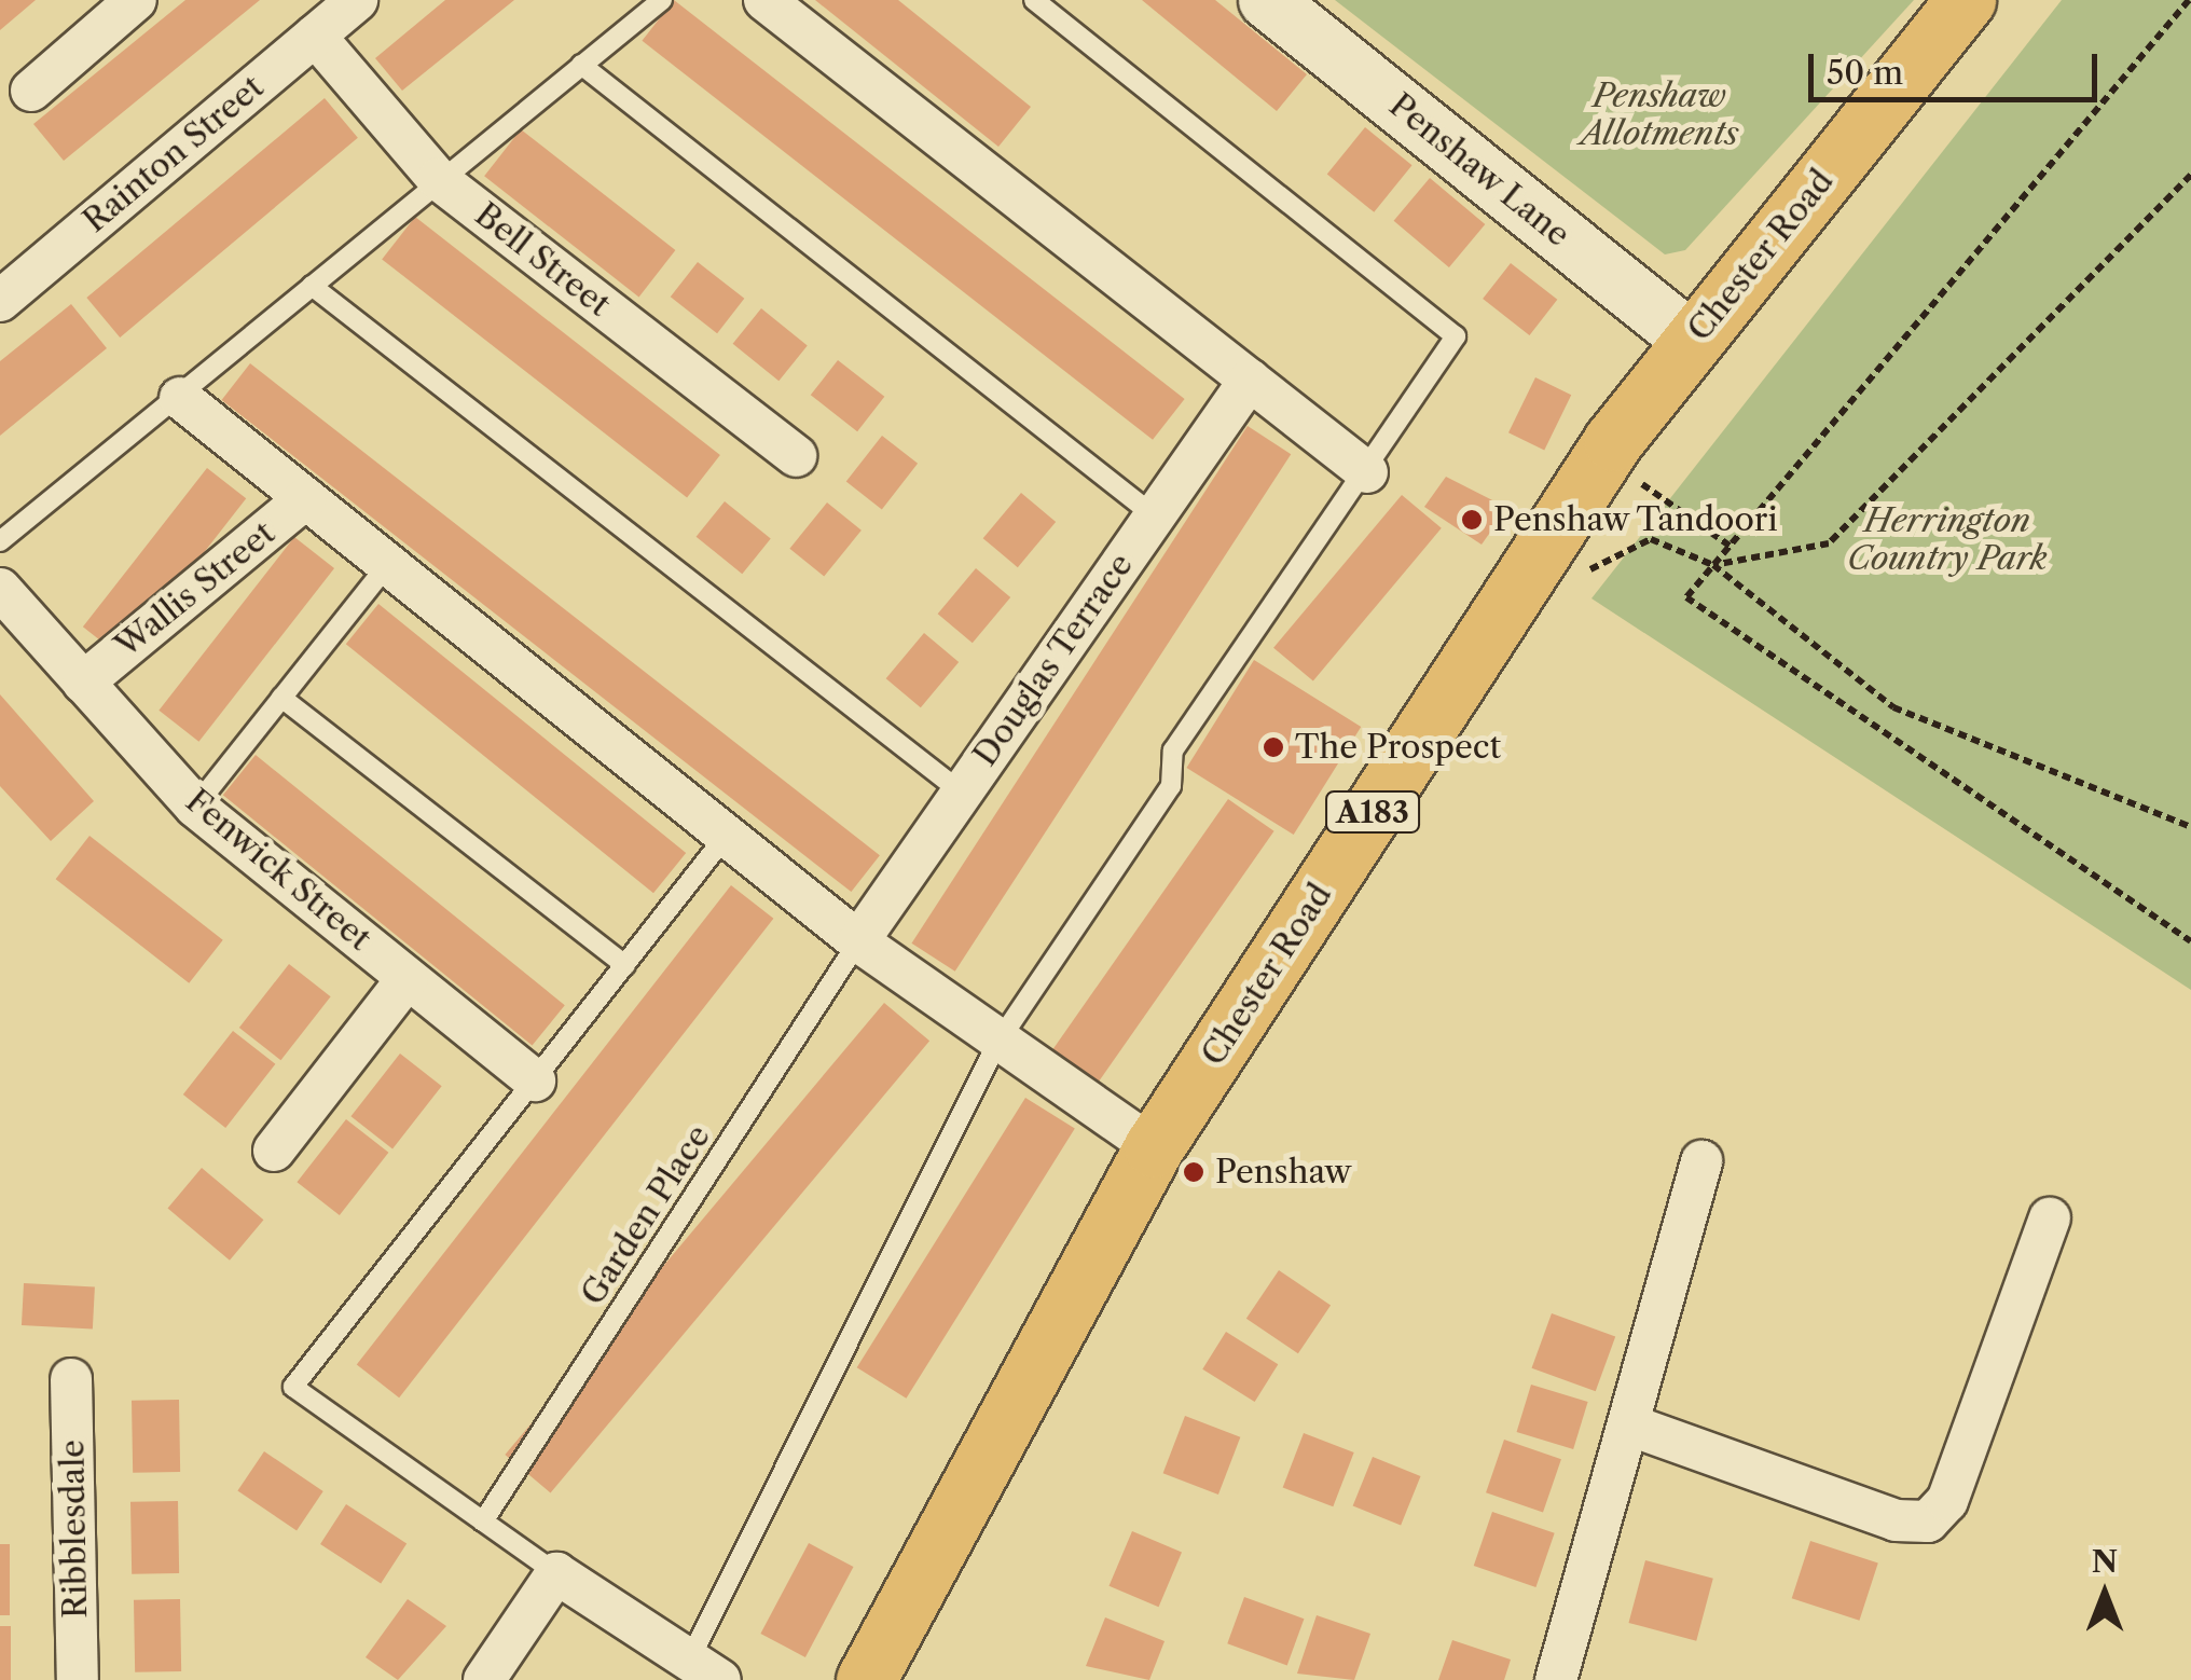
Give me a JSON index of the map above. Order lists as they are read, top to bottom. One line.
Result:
{"streets":{"main road":["Chester Road","A183"],"street":["Rainton Street","Penshaw Lane","Bell Street","Wallis Street","Douglas Terrace","Fenwick Street","Ribblesdale"],"lane":["Garden Place"]},"crossings":[["Rainton Street","Bell Street"],["Penshaw Lane","Chester Road"],["Wallis Street","Fenwick Street"],["Douglas Terrace","Garden Place"]],"parks":["Penshaw Allotments","Herrington Country Park"],"places":["Penshaw Tandoori","The Prospect","Penshaw"],"scale_bar":"50 m","north":"top"}
